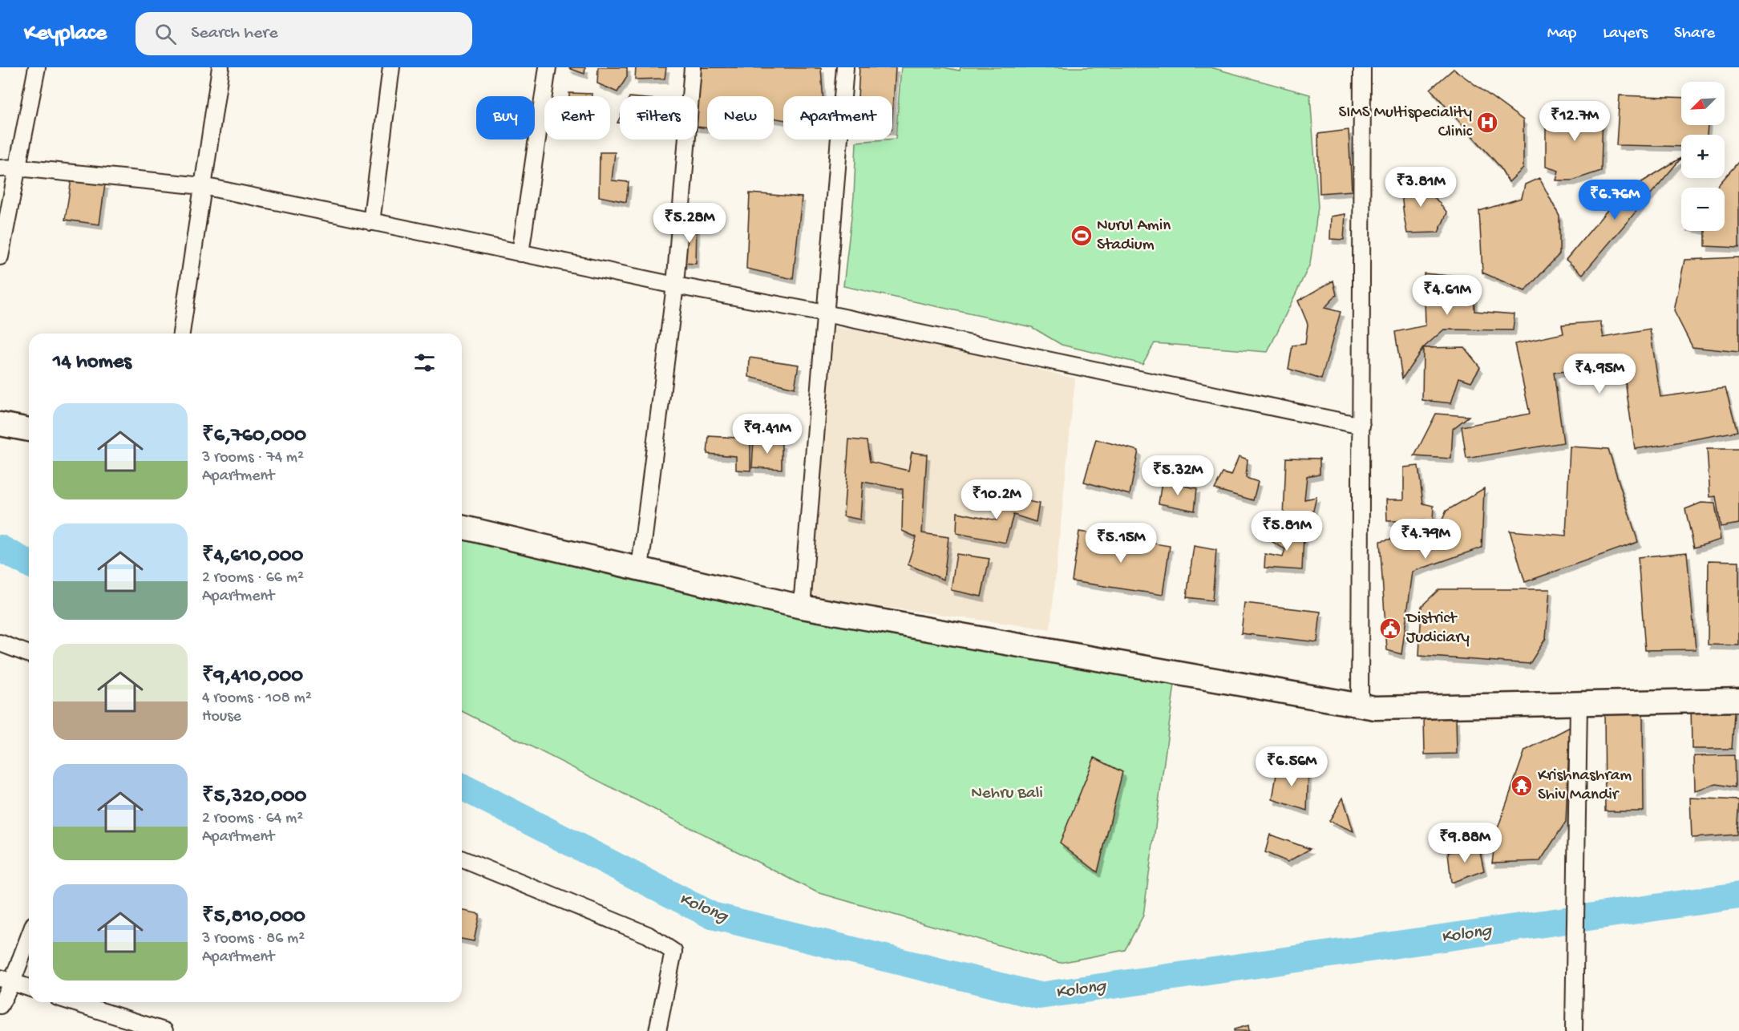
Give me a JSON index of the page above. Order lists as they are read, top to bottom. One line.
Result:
{"water":["Kolong"],"parks":["Nehru Bali"],"places":{"hospital":["SIMS Multispeciality Clinic"],"sports":["Nurul Amin Stadium"],"public building":["District Judiciary"],"temple":["Krishnashram Shiv Mandir"]},"north":"bottom left","page":{"header":"Keyplace","search":"Search here","nav":["Map","Layers","Share"],"map_buttons":["+","−"],"chip":["Buy","Rent","Filters","New","Apartment"],"price":["₹12.7M","₹3.81M","₹6.76M","₹5.28M","₹4.61M","₹4.95M","₹9.41M","₹5.32M","₹10.2M","₹5.81M","₹4.79M","₹5.15M","₹6.56M","₹9.88M"],"heading":"14 homes","list":[{"name":"₹6,760,000","note":"3 rooms · 74 m² · Apartment"},{"name":"₹4,610,000","note":"2 rooms · 66 m² · Apartment"},{"name":"₹9,410,000","note":"4 rooms · 108 m² · House"},{"name":"₹5,320,000","note":"2 rooms · 64 m² · Apartment"},{"name":"₹5,810,000","note":"3 rooms · 86 m² · Apartment"}]}}
